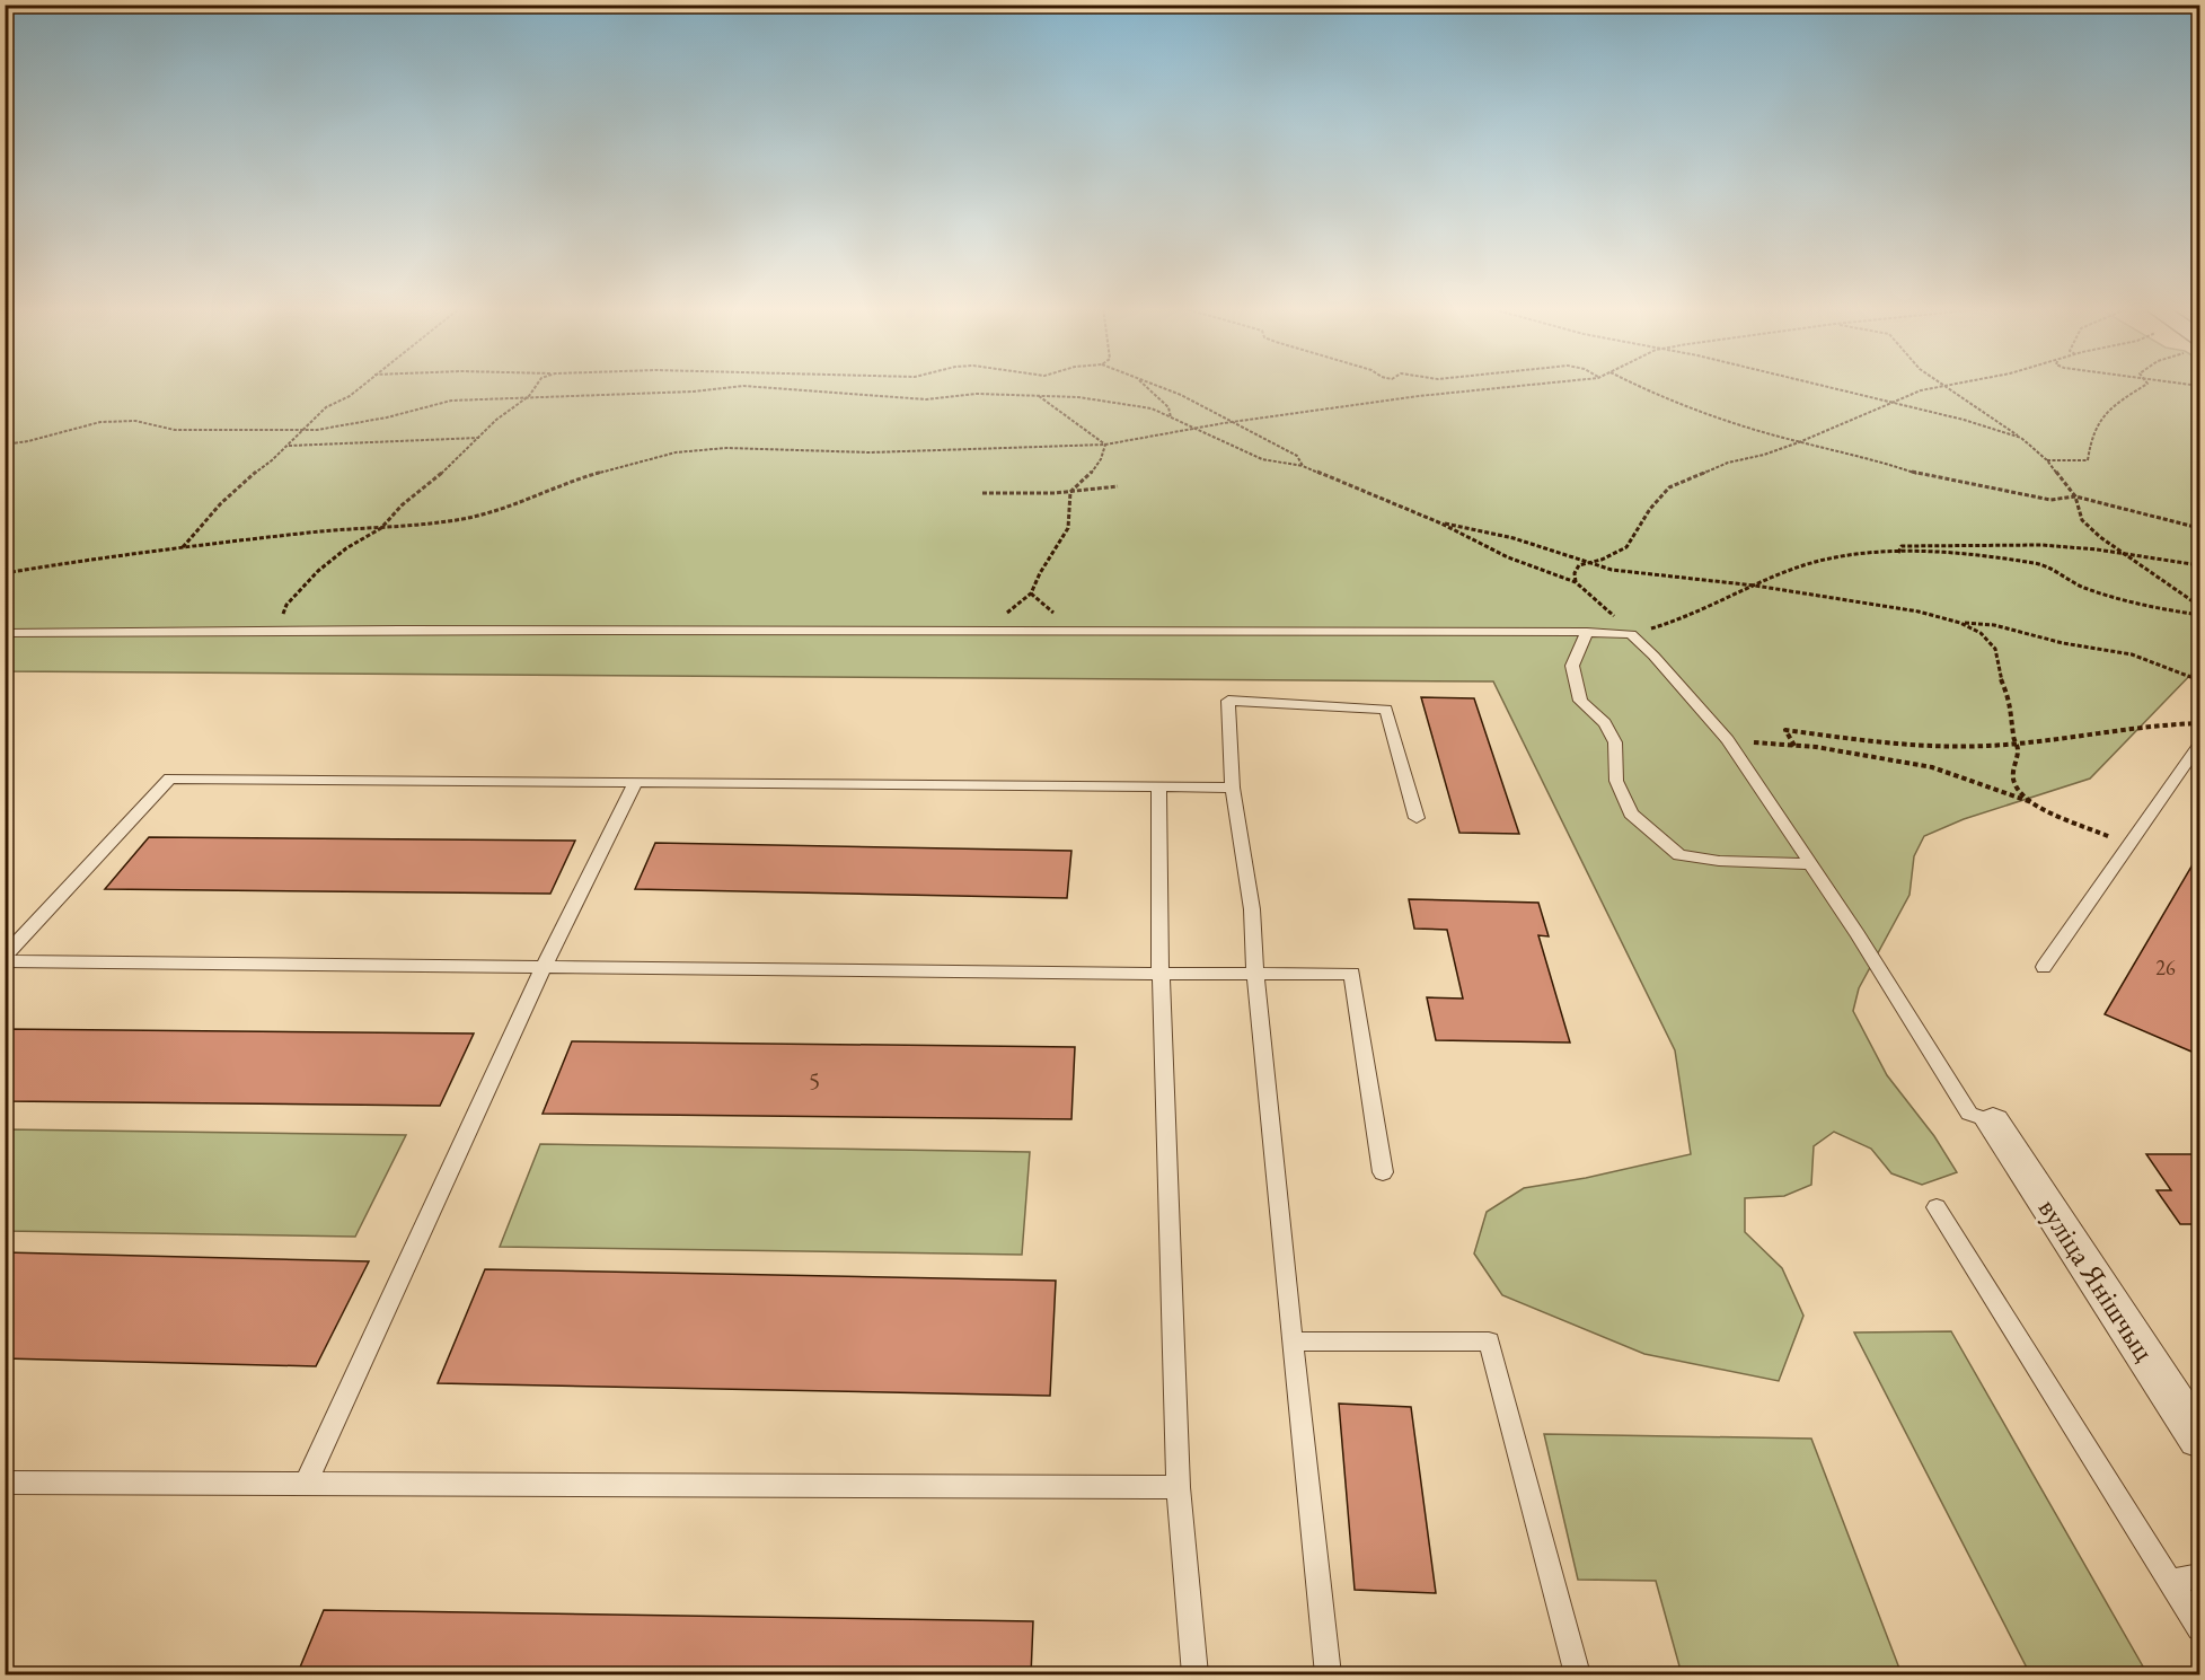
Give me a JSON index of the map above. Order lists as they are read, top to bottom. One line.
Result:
{"streets":{"street":["вуліца Янішчыц"]},"house_numbers":["26","5"]}
